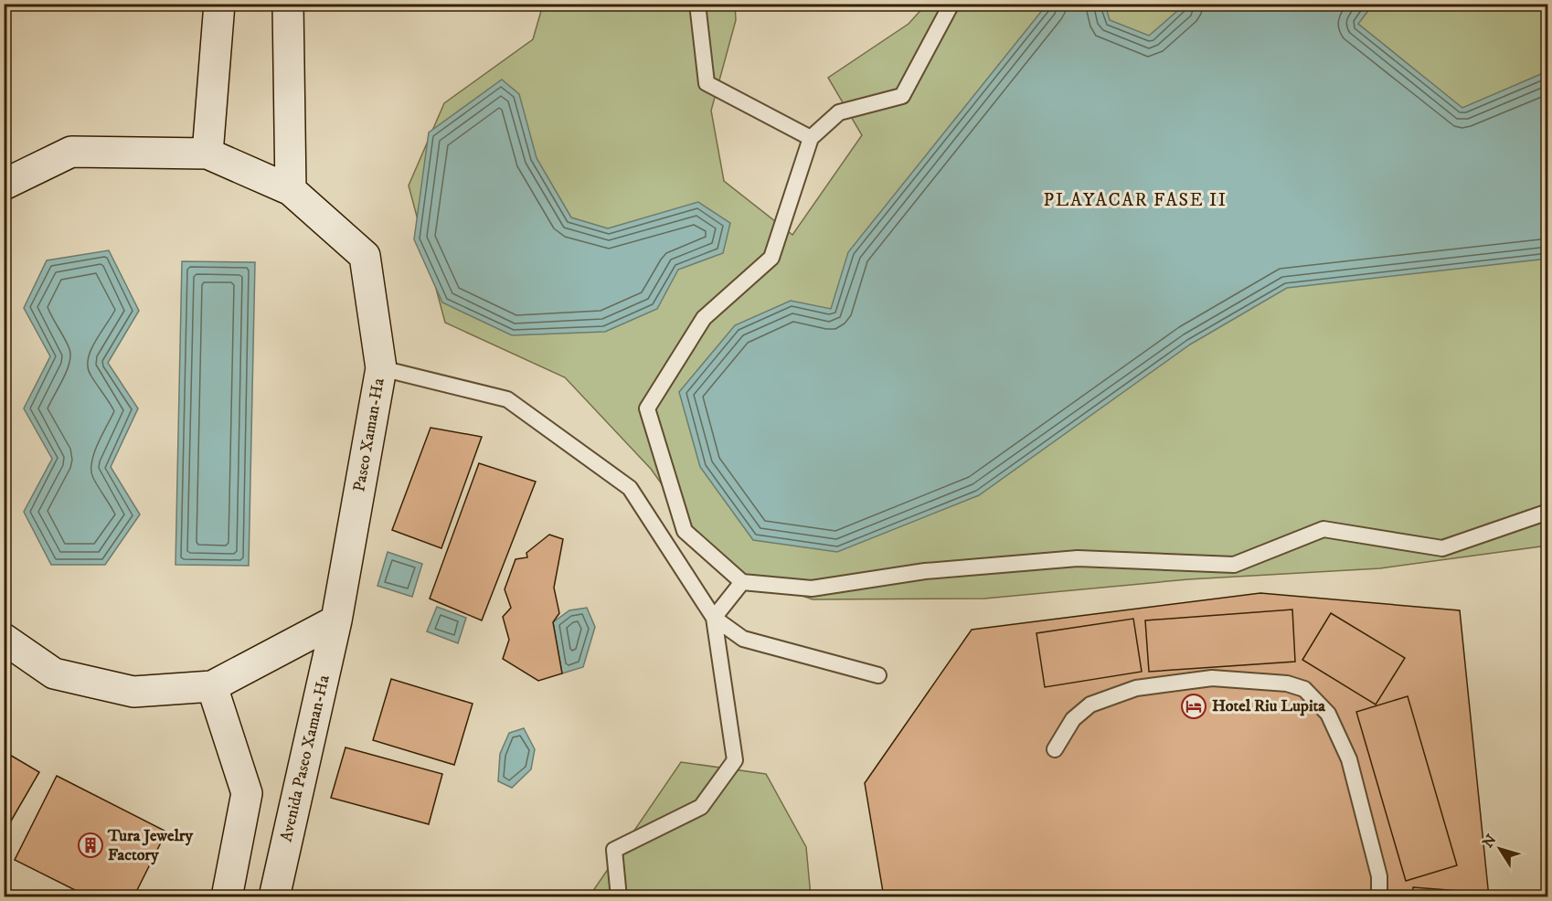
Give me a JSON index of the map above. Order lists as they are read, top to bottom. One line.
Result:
{"streets":{"main road":["Paseo Xaman-Ha","Avenida Paseo Xaman-Ha"]},"crossings":[["Paseo Xaman-Ha","Avenida Paseo Xaman-Ha"]],"districts":["PLAYACAR FASE II"],"places":{"hotel":["Hotel Riu Lupita"],"building":["Tura Jewelry Factory"]},"north":"top left"}
